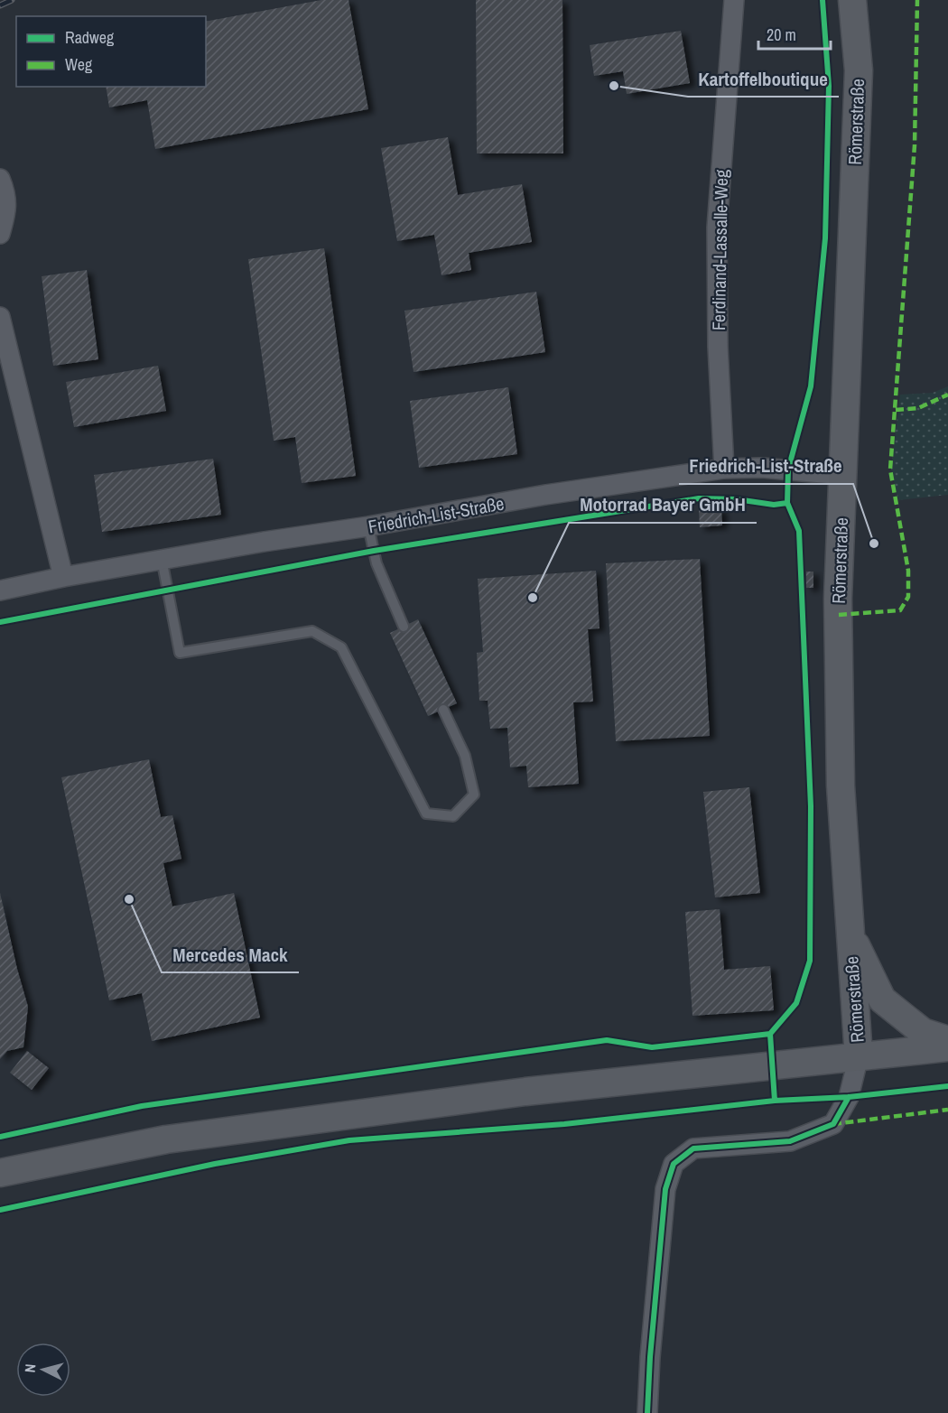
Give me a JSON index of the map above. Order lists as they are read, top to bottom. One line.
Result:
{"streets":{"main road":["Römerstraße"],"street":["Ferdinand-Lassalle-Weg","Friedrich-List-Straße"]},"crossings":[["Römerstraße","Friedrich-List-Straße"],["Ferdinand-Lassalle-Weg","Friedrich-List-Straße"]],"places":["Kartoffelboutique","Friedrich-List-Straße","Motorrad Bayer GmbH","Mercedes Mack"],"legend":["Radweg","Weg"],"scale_bar":"20 m","north":"left"}
